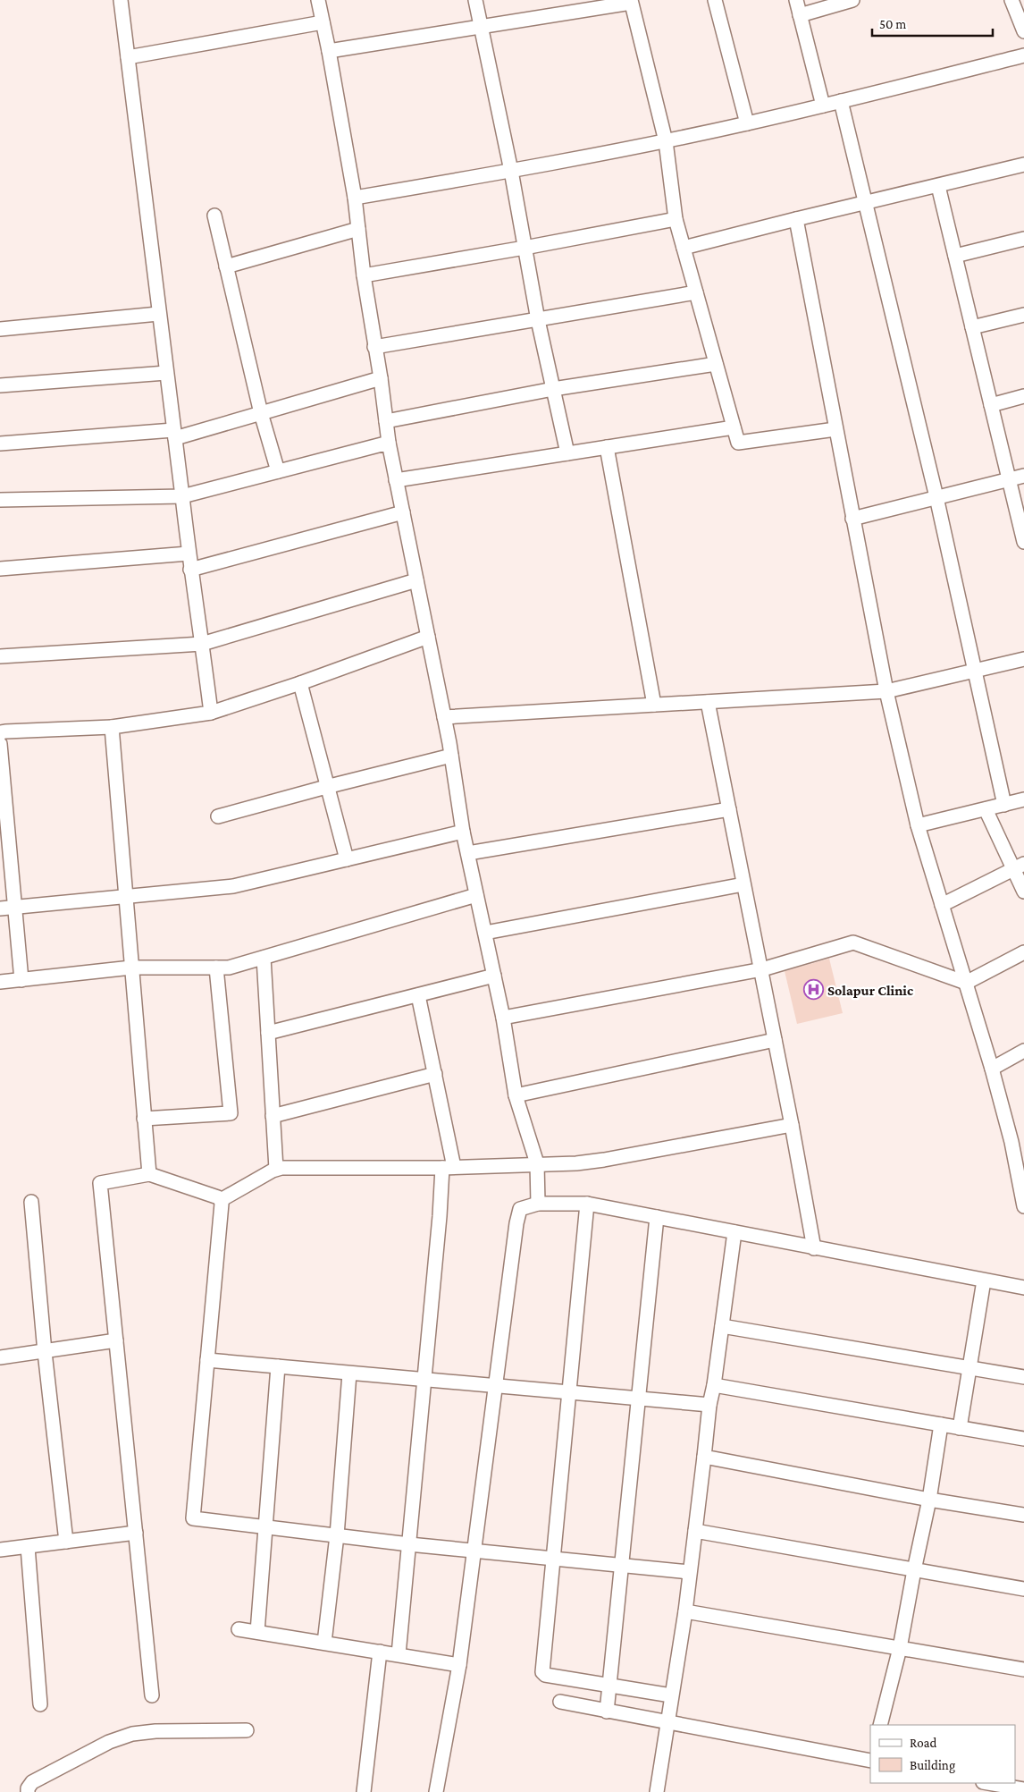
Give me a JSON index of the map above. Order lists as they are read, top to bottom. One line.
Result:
{"places":{"hospital":["Solapur Clinic"]},"legend":["Road","Building"],"scale_bar":"50 m"}
